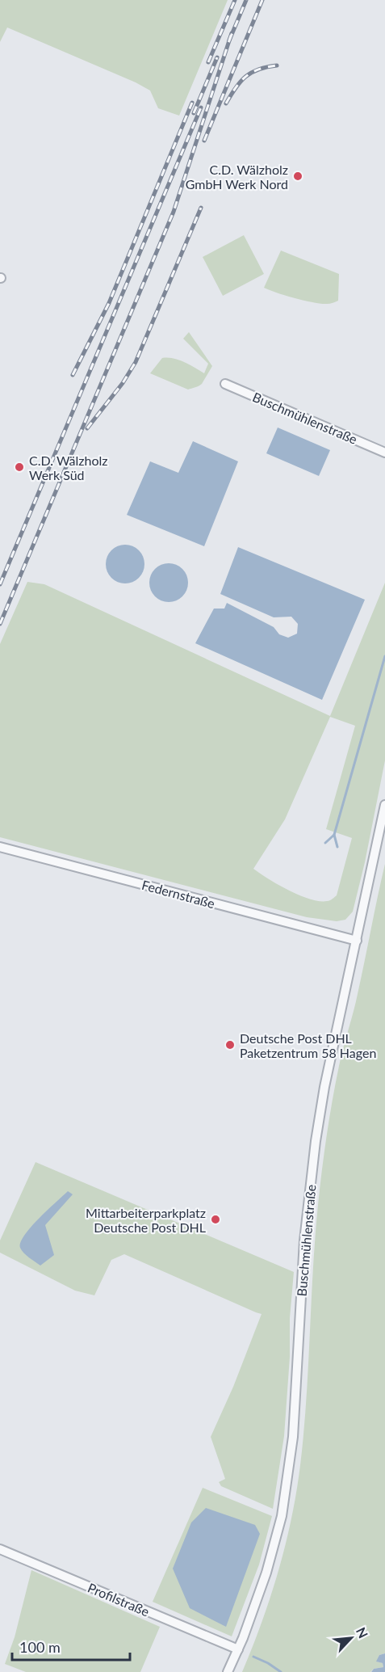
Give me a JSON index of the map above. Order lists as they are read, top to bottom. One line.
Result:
{"streets":{"street":["Buschmühlenstraße","Federnstraße","Profilstraße"]},"crossings":[["Buschmühlenstraße","Federnstraße"],["Buschmühlenstraße","Profilstraße"]],"places":["C.D. Wälzholz GmbH Werk Nord","C.D. Wälzholz Werk Süd","Deutsche Post DHL Paketzentrum 58 Hagen","Mittarbeiterparkplatz Deutsche Post DHL"],"scale_bar":"100 m","north":"top right"}
